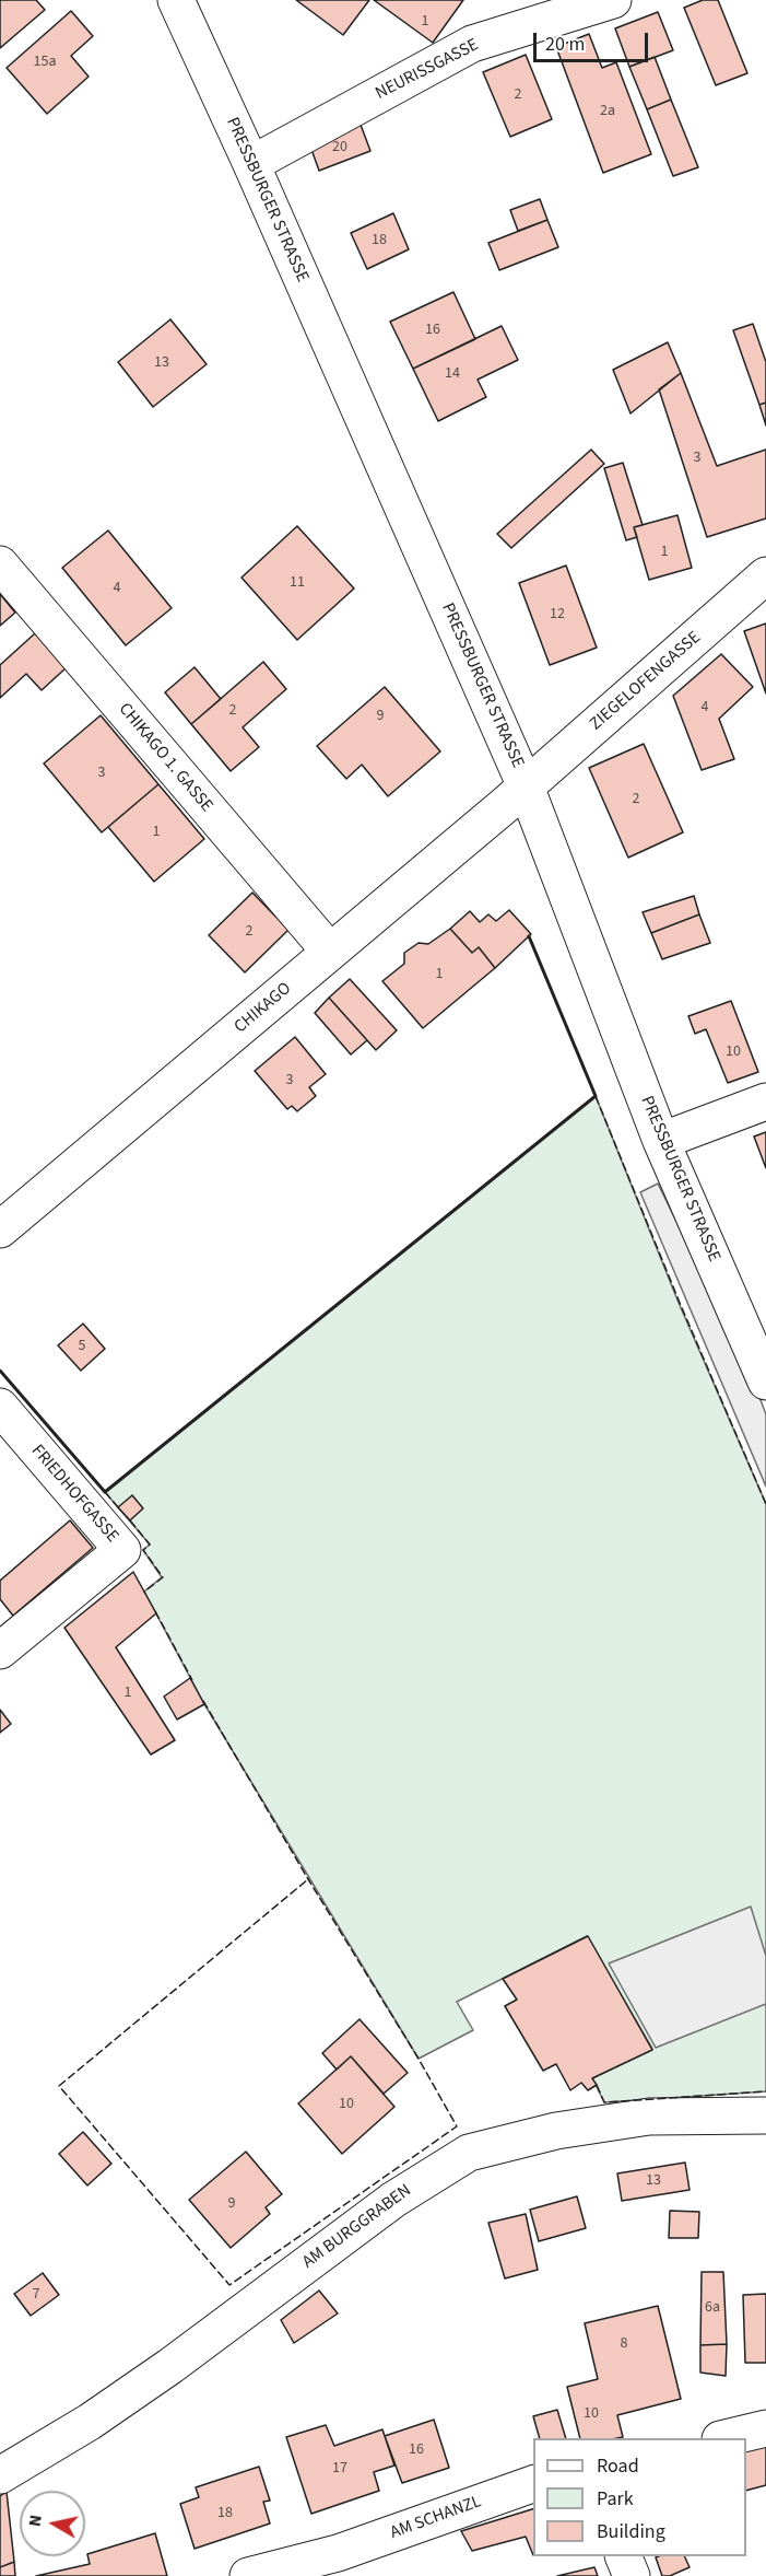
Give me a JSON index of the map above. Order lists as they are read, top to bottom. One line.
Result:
{"streets":{"street":["NEURISSGASSE","PRESSBURGER STRASSE","ZIEGELOFENGASSE","CHIKAGO 1. GASSE","CHIKAGO","FRIEDHOFGASSE","AM BURGGRABEN","AM SCHANZL"]},"crossings":[["NEURISSGASSE","PRESSBURGER STRASSE"],["PRESSBURGER STRASSE","ZIEGELOFENGASSE"],["PRESSBURGER STRASSE","CHIKAGO"],["ZIEGELOFENGASSE","CHIKAGO"],["CHIKAGO 1. GASSE","CHIKAGO"]],"house_numbers":["1","15a","2","2a","20","18","16","13","14","3","1","11","4","12","4","2","9","3","2","1","2","1","10","3","5","1","10","13","9","7","6a","8","10","16","17","18"],"legend":["Road","Park","Building"],"scale_bar":"20 m","north":"left"}
